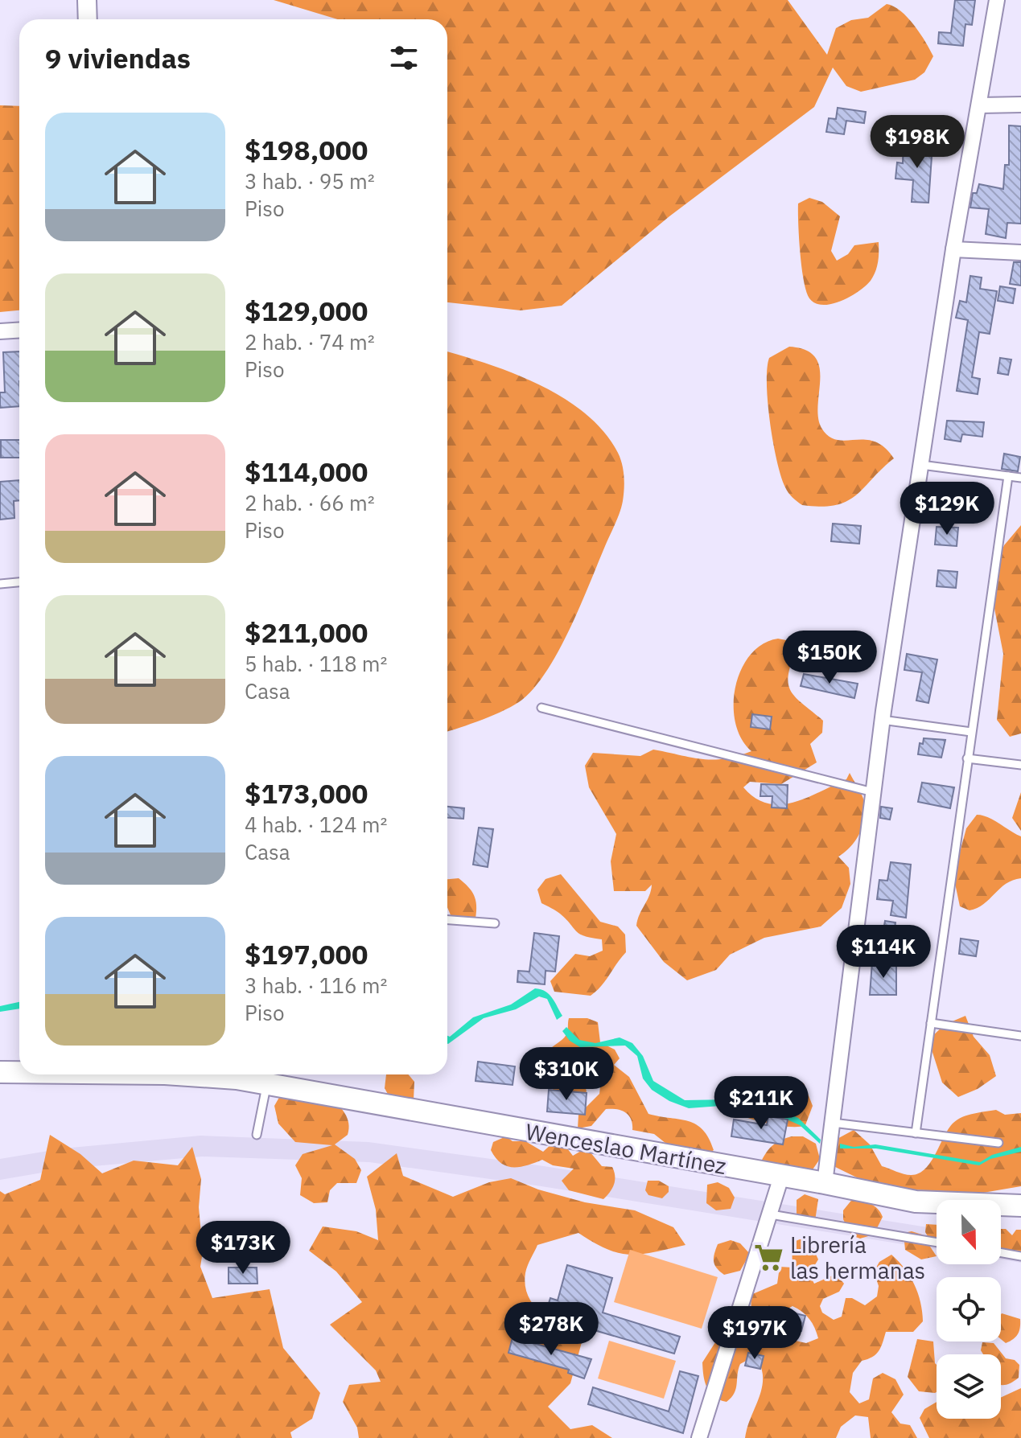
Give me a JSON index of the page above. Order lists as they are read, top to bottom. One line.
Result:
{"streets":{"main road":["Wenceslao Martínez"]},"places":{"supermarket":["Librería las hermanas"]},"north":"bottom","page":{"heading":"9 viviendas","list":[{"name":"$198,000","note":"3 hab. · 95 m² · Piso"},{"name":"$129,000","note":"2 hab. · 74 m² · Piso"},{"name":"$114,000","note":"2 hab. · 66 m² · Piso"},{"name":"$211,000","note":"5 hab. · 118 m² · Casa"},{"name":"$173,000","note":"4 hab. · 124 m² · Casa"},{"name":"$197,000","note":"3 hab. · 116 m² · Piso"}],"price":["$198K","$129K","$150K","$114K","$310K","$211K","$173K","$278K","$197K"]}}
